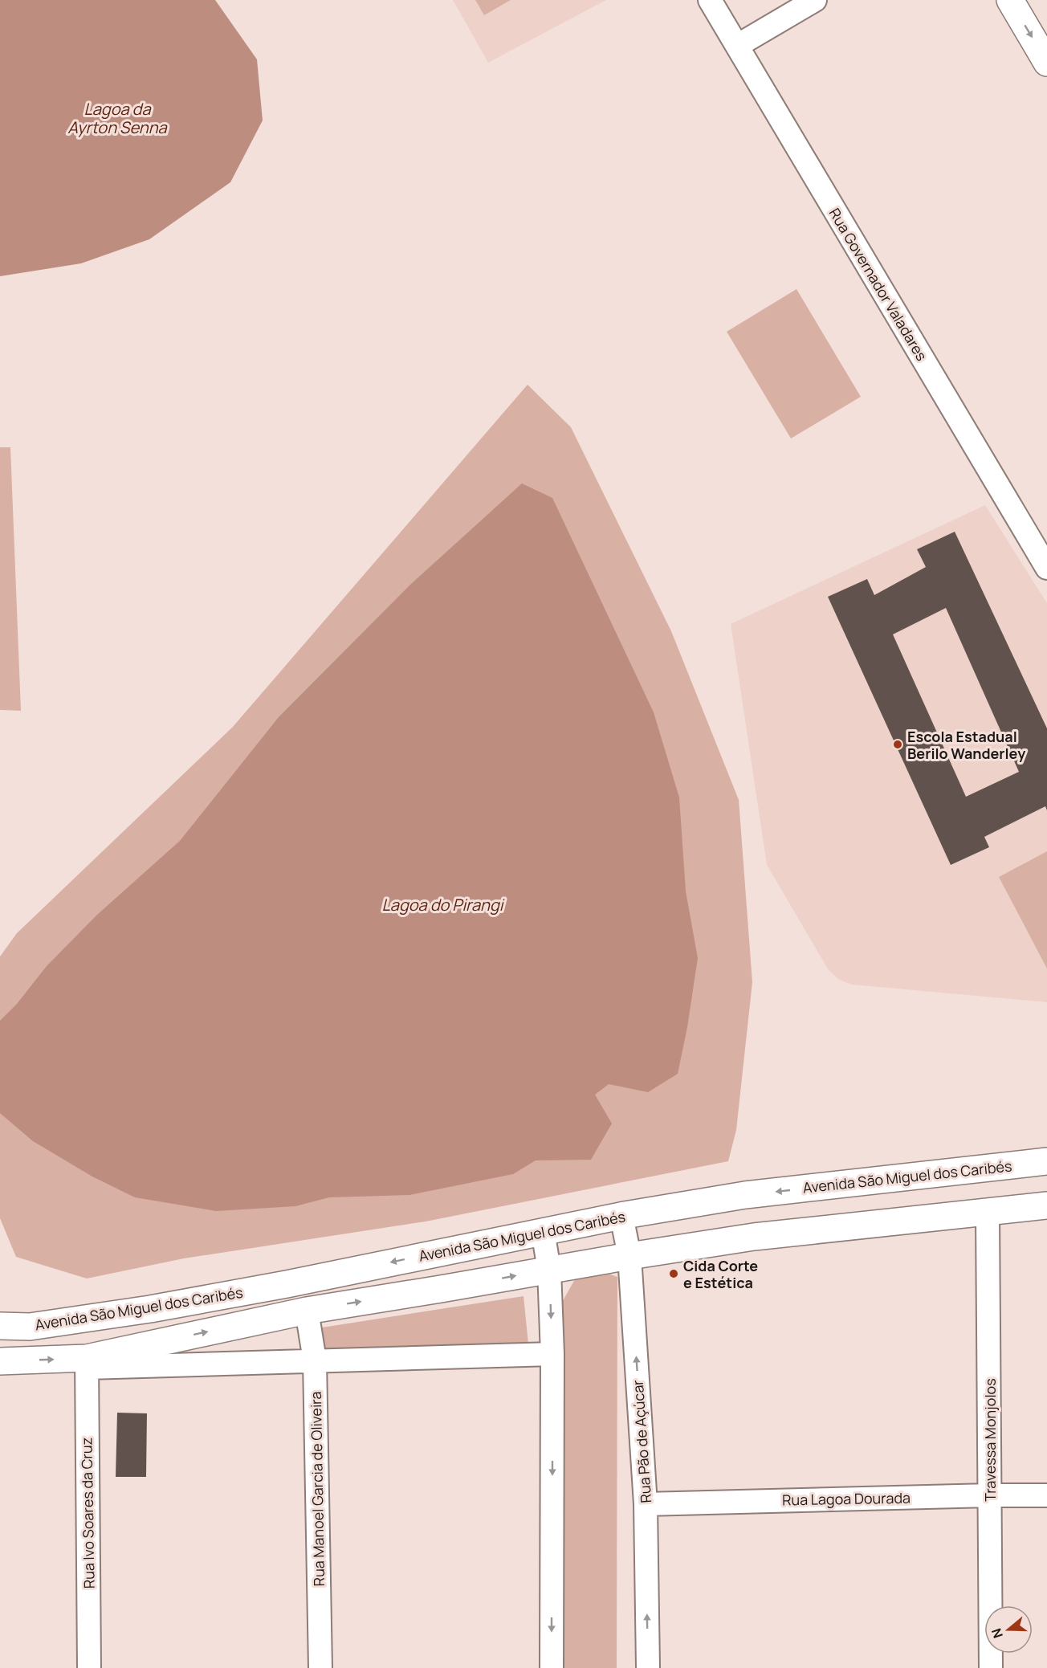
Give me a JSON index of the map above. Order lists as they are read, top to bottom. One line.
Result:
{"streets":{"main road":["Avenida São Miguel dos Caribés"],"street":["Rua Governador Valadares","Travessa Monjolos","Rua Pão de Açúcar","Rua Manoel Garcia de Oliveira","Rua Lagoa Dourada","Rua Ivo Soares da Cruz"]},"crossings":[["Avenida São Miguel dos Caribés","Rua Pão de Açúcar"],["Travessa Monjolos","Rua Lagoa Dourada"],["Rua Pão de Açúcar","Rua Lagoa Dourada"]],"water":["Lagoa da Ayrton Senna","Lagoa do Pirangi"],"places":["Escola Estadual Berilo Wanderley","Cida Corte e Estética"],"north":"left"}
